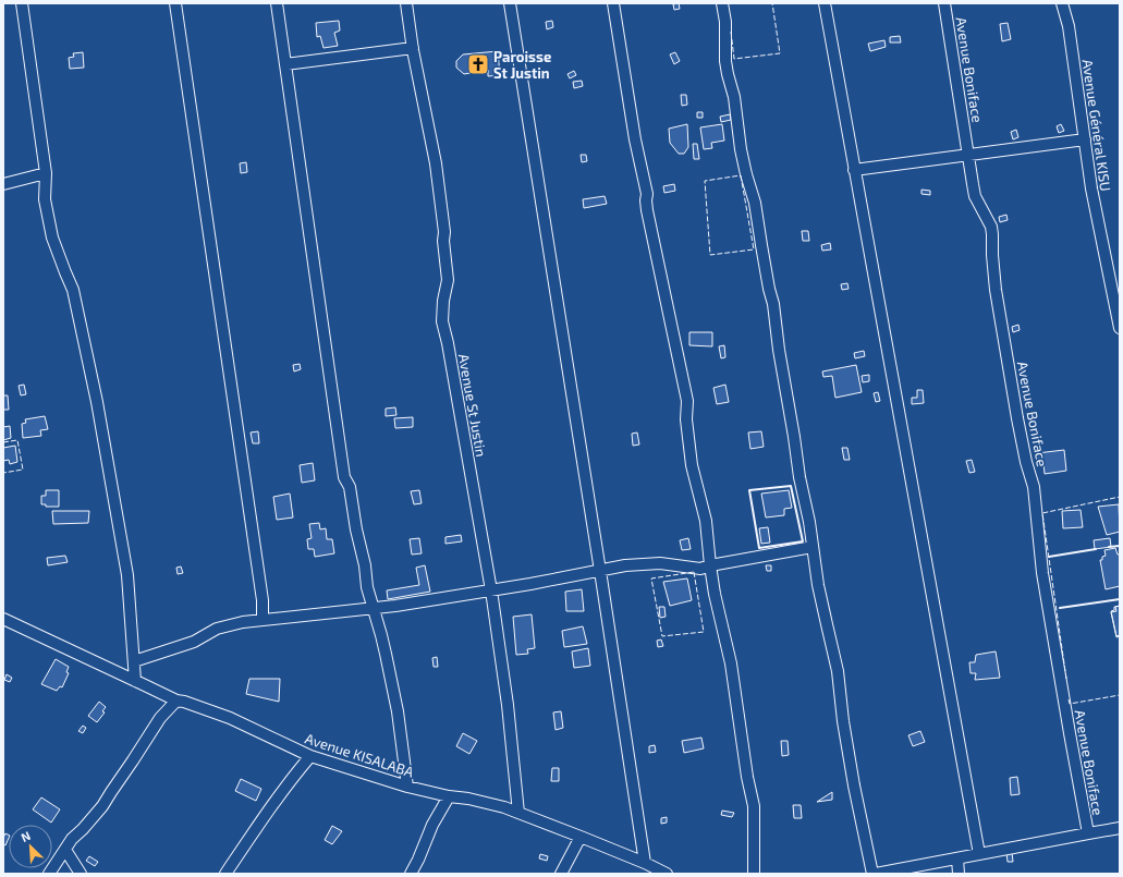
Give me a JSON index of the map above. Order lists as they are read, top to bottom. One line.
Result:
{"streets":{"street":["Avenue Boniface","Avenue Général KISU","Avenue St Justin","Avenue KISALABA"]},"crossings":[["Avenue St Justin","Avenue KISALABA"]],"places":{"church":["Paroisse St Justin"]},"north":"top left"}
